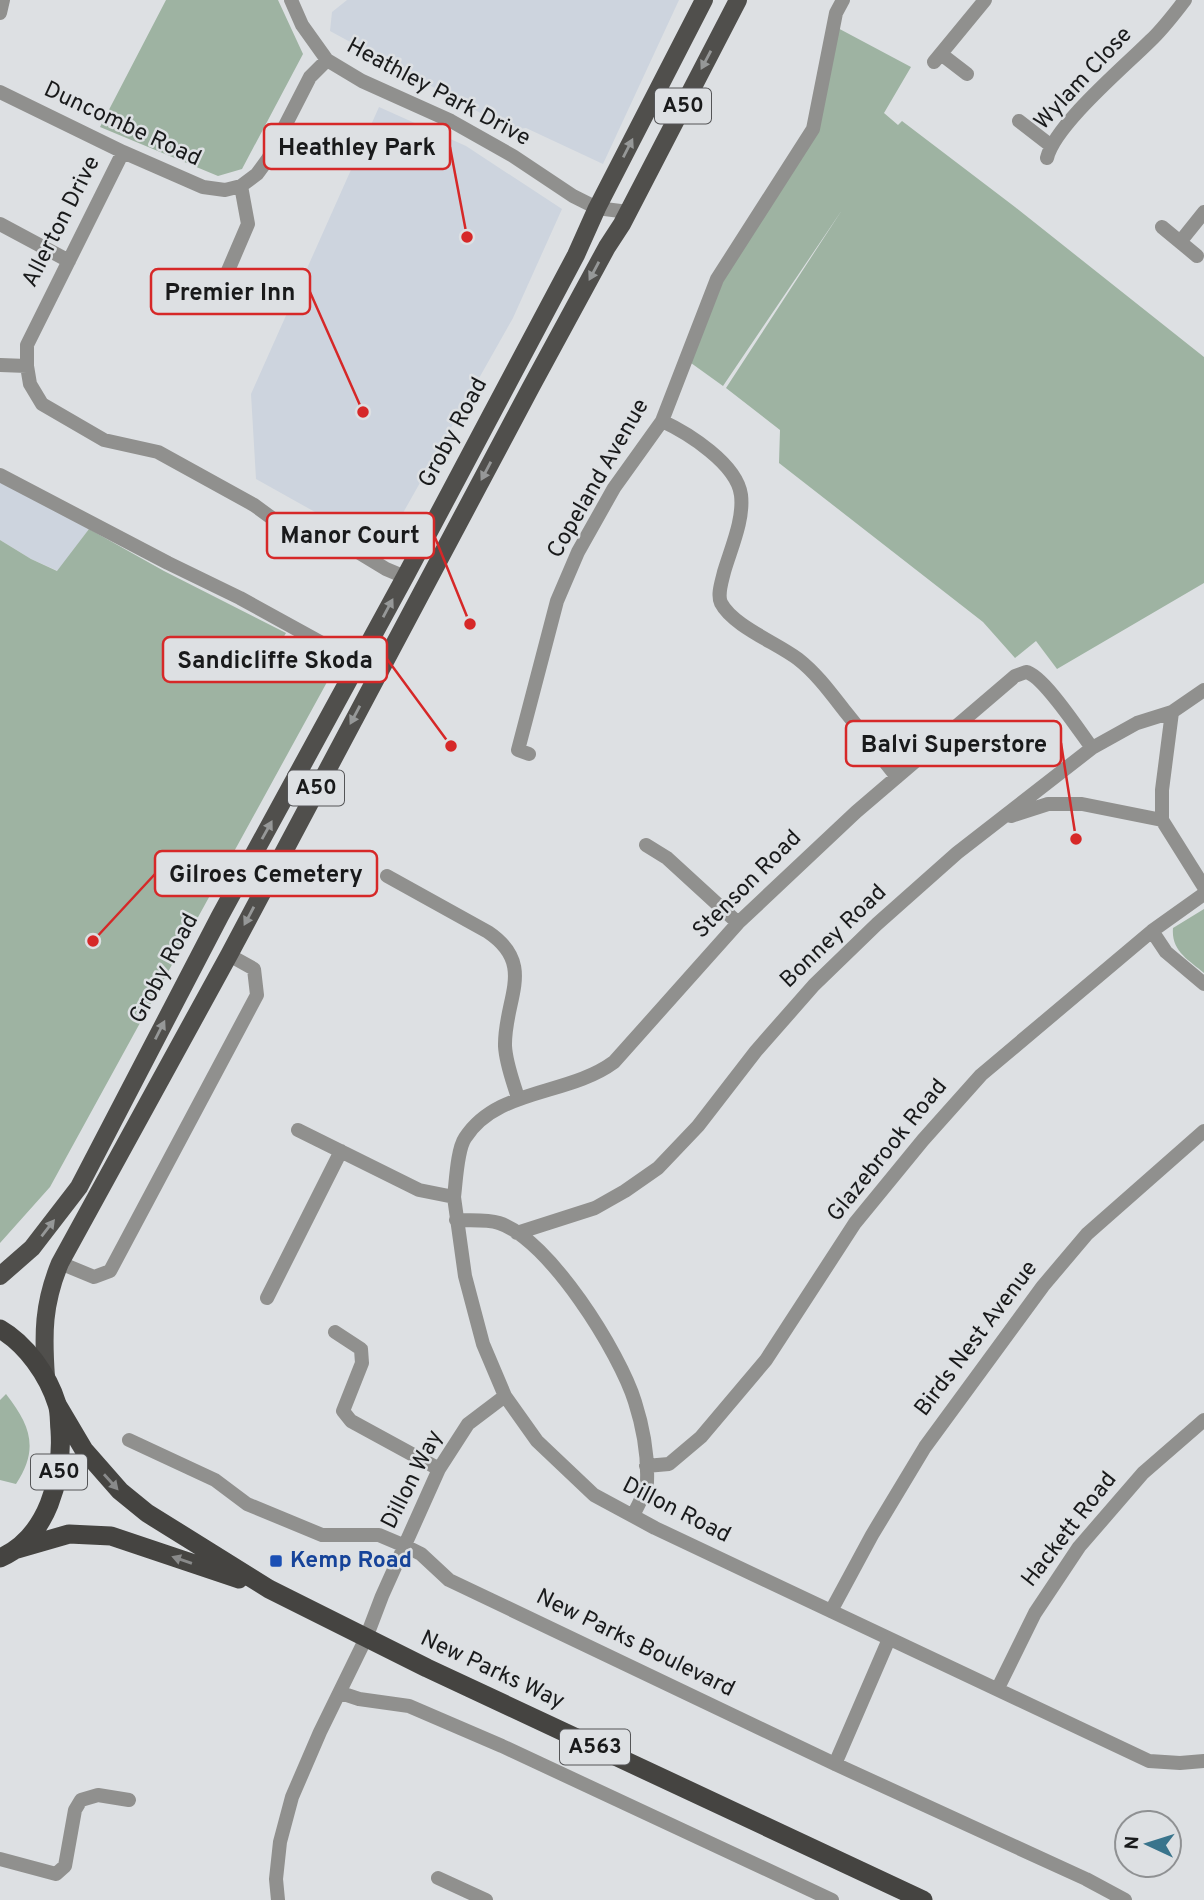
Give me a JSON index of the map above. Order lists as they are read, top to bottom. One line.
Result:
{"streets":{"highway":["A50","New Parks Way","A563"],"main road":["Groby Road"],"street":["Wylam Close","Heathley Park Drive","Duncombe Road","Allerton Drive","Copeland Avenue","Stenson Road","Bonney Road","Glazebrook Road","Birds Nest Avenue","Dillon Way","Dillon Road","Hackett Road","New Parks Boulevard"]},"crossings":[["Heathley Park Drive","Groby Road"],["A50","Groby Road"],["A50","New Parks Way"],["Duncombe Road","Allerton Drive"],["Allerton Drive","Groby Road"],["Stenson Road","Bonney Road"],["Stenson Road","Dillon Road"],["Birds Nest Avenue","Dillon Road"],["Dillon Way","Dillon Road"],["Dillon Way","New Parks Boulevard"],["Dillon Way","New Parks Way"],["Dillon Road","Hackett Road"]],"places":{"other":["Heathley Park","Premier Inn","Manor Court","Sandicliffe Skoda","Balvi Superstore","Gilroes Cemetery"],"transit":["Kemp Road"]},"north":"left"}
